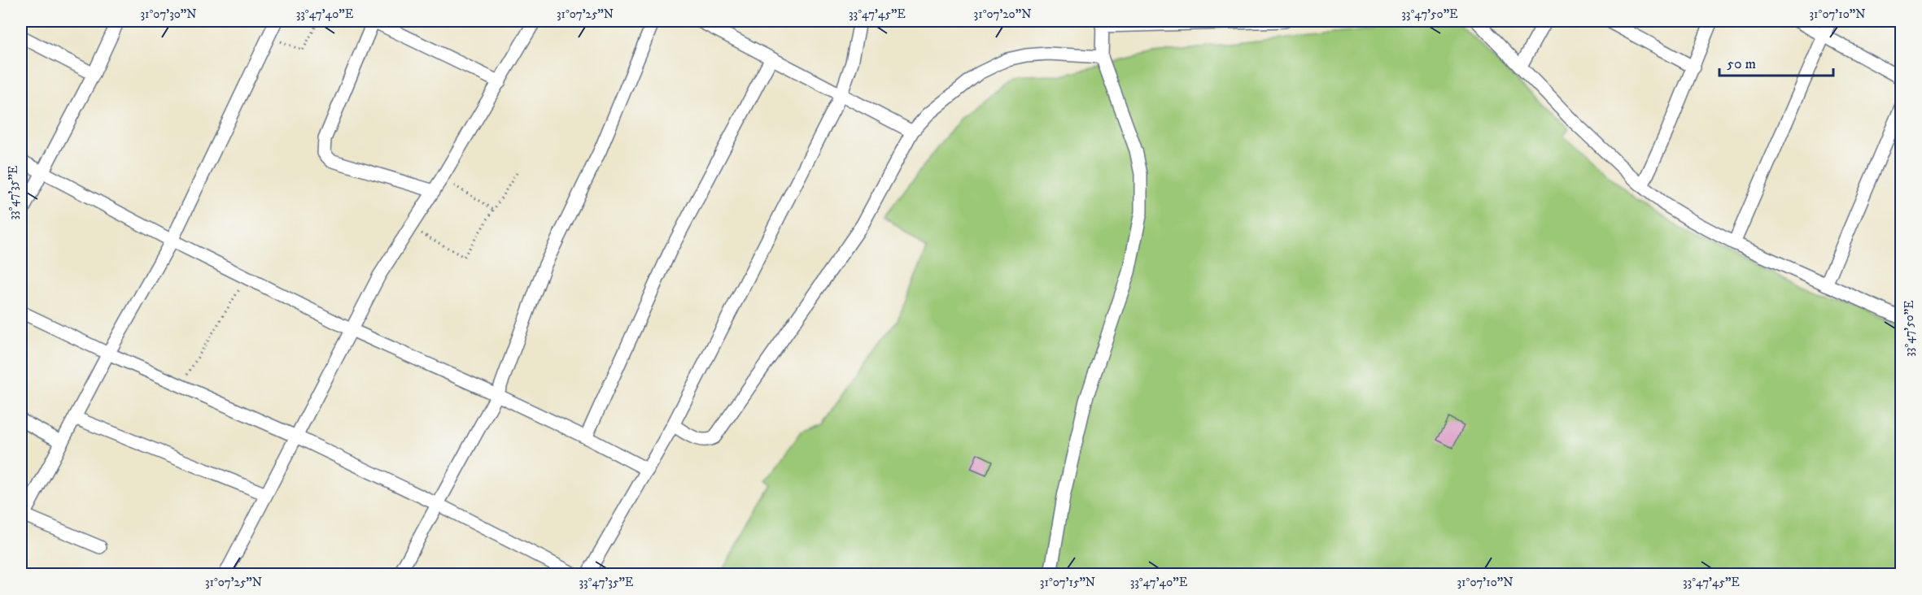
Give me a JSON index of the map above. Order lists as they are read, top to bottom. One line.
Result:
{"scale_bar":"50 m","coordinates":["31°07'30\"N","33°47'40\"E","31°07'25\"N","33°47'45\"E","31°07'20\"N","33°47'50\"E","31°07'10\"N","33°47'35\"E","31°07'15\"N"]}
